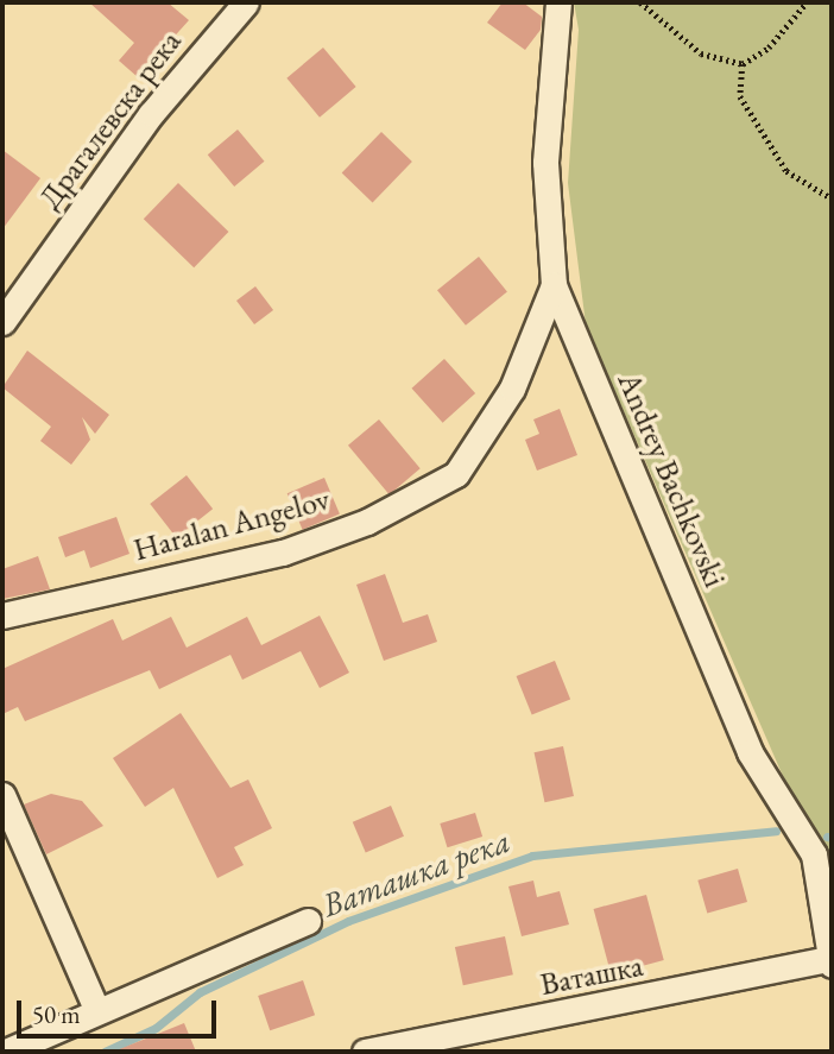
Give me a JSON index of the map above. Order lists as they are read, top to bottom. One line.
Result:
{"streets":{"street":["Драгалевска река","Andrey Bachkovski","Haralan Angelov","Ваташка"]},"crossings":[["Andrey Bachkovski","Haralan Angelov"],["Andrey Bachkovski","Ваташка"]],"water":["Ваташка река"],"scale_bar":"50 m"}
